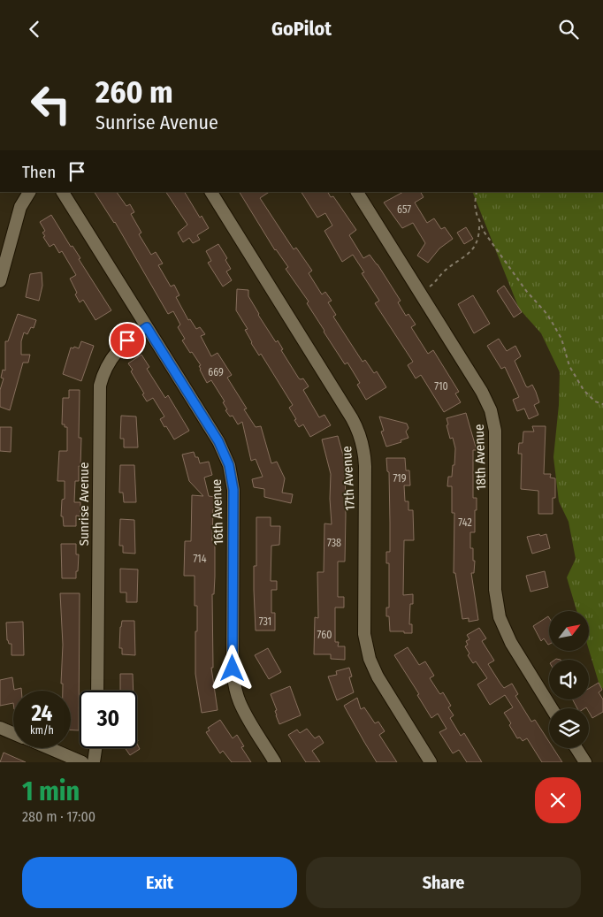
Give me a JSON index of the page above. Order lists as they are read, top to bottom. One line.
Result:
{"streets":{"street":["18th Avenue","17th Avenue","Sunrise Avenue","16th Avenue"]},"crossings":[["Sunrise Avenue","16th Avenue"]],"house_numbers":["657","669","710","719","742","738","714","731","760"],"north":"top right","page":{"header":"GoPilot","turn":["260 m","Sunrise Avenue"],"then":"Then","speed":"24 km/h","limit":"30","heading":["1 min","280 m · 17:00"],"buttons":["Exit","Share"]}}
